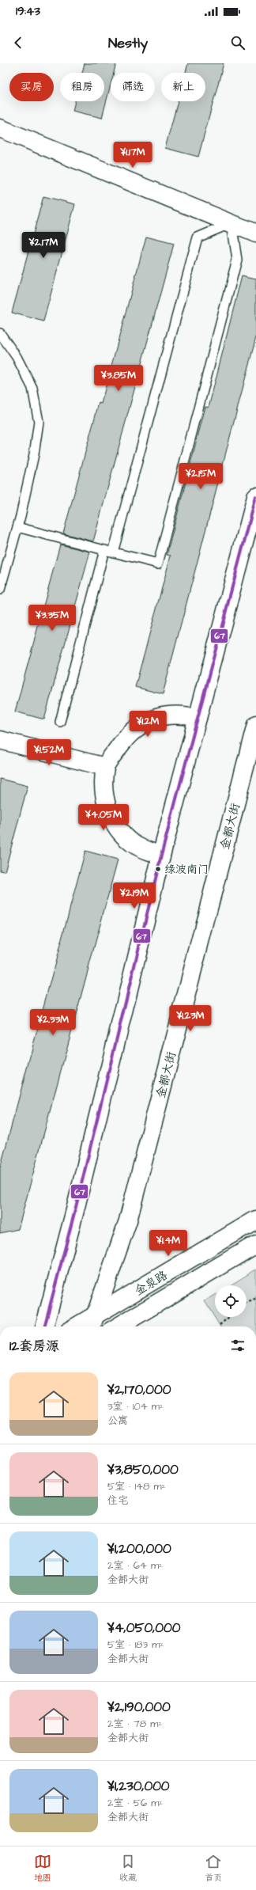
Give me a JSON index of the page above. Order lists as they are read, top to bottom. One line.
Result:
{"streets":{"main road":["金都大街","金泉路"]},"crossings":[["金都大街","金泉路"]],"places":["绿波南门"],"lines":["transit line 67"],"page":{"status":"19:43","header":"Nestly","chip":["买房","租房","筛选","新上"],"price":["¥1.17M","¥2.17M","¥3.85M","¥2.15M","¥3.35M","¥1.2M","¥1.52M","¥4.05M","¥2.19M","¥1.23M","¥2.33M","¥1.4M"],"heading":"12套房源","list":[{"name":"¥2,170,000","note":"3室 · 104 m² · 公寓"},{"name":"¥3,850,000","note":"5室 · 148 m² · 住宅"},{"name":"¥1,200,000","note":"2室 · 64 m² · 金都大街"},{"name":"¥4,050,000","note":"5室 · 183 m² · 金都大街"},{"name":"¥2,190,000","note":"2室 · 78 m² · 金都大街"},{"name":"¥1,230,000","note":"2室 · 56 m² · 金都大街"}],"tabs":["地图","收藏","首页"]}}
